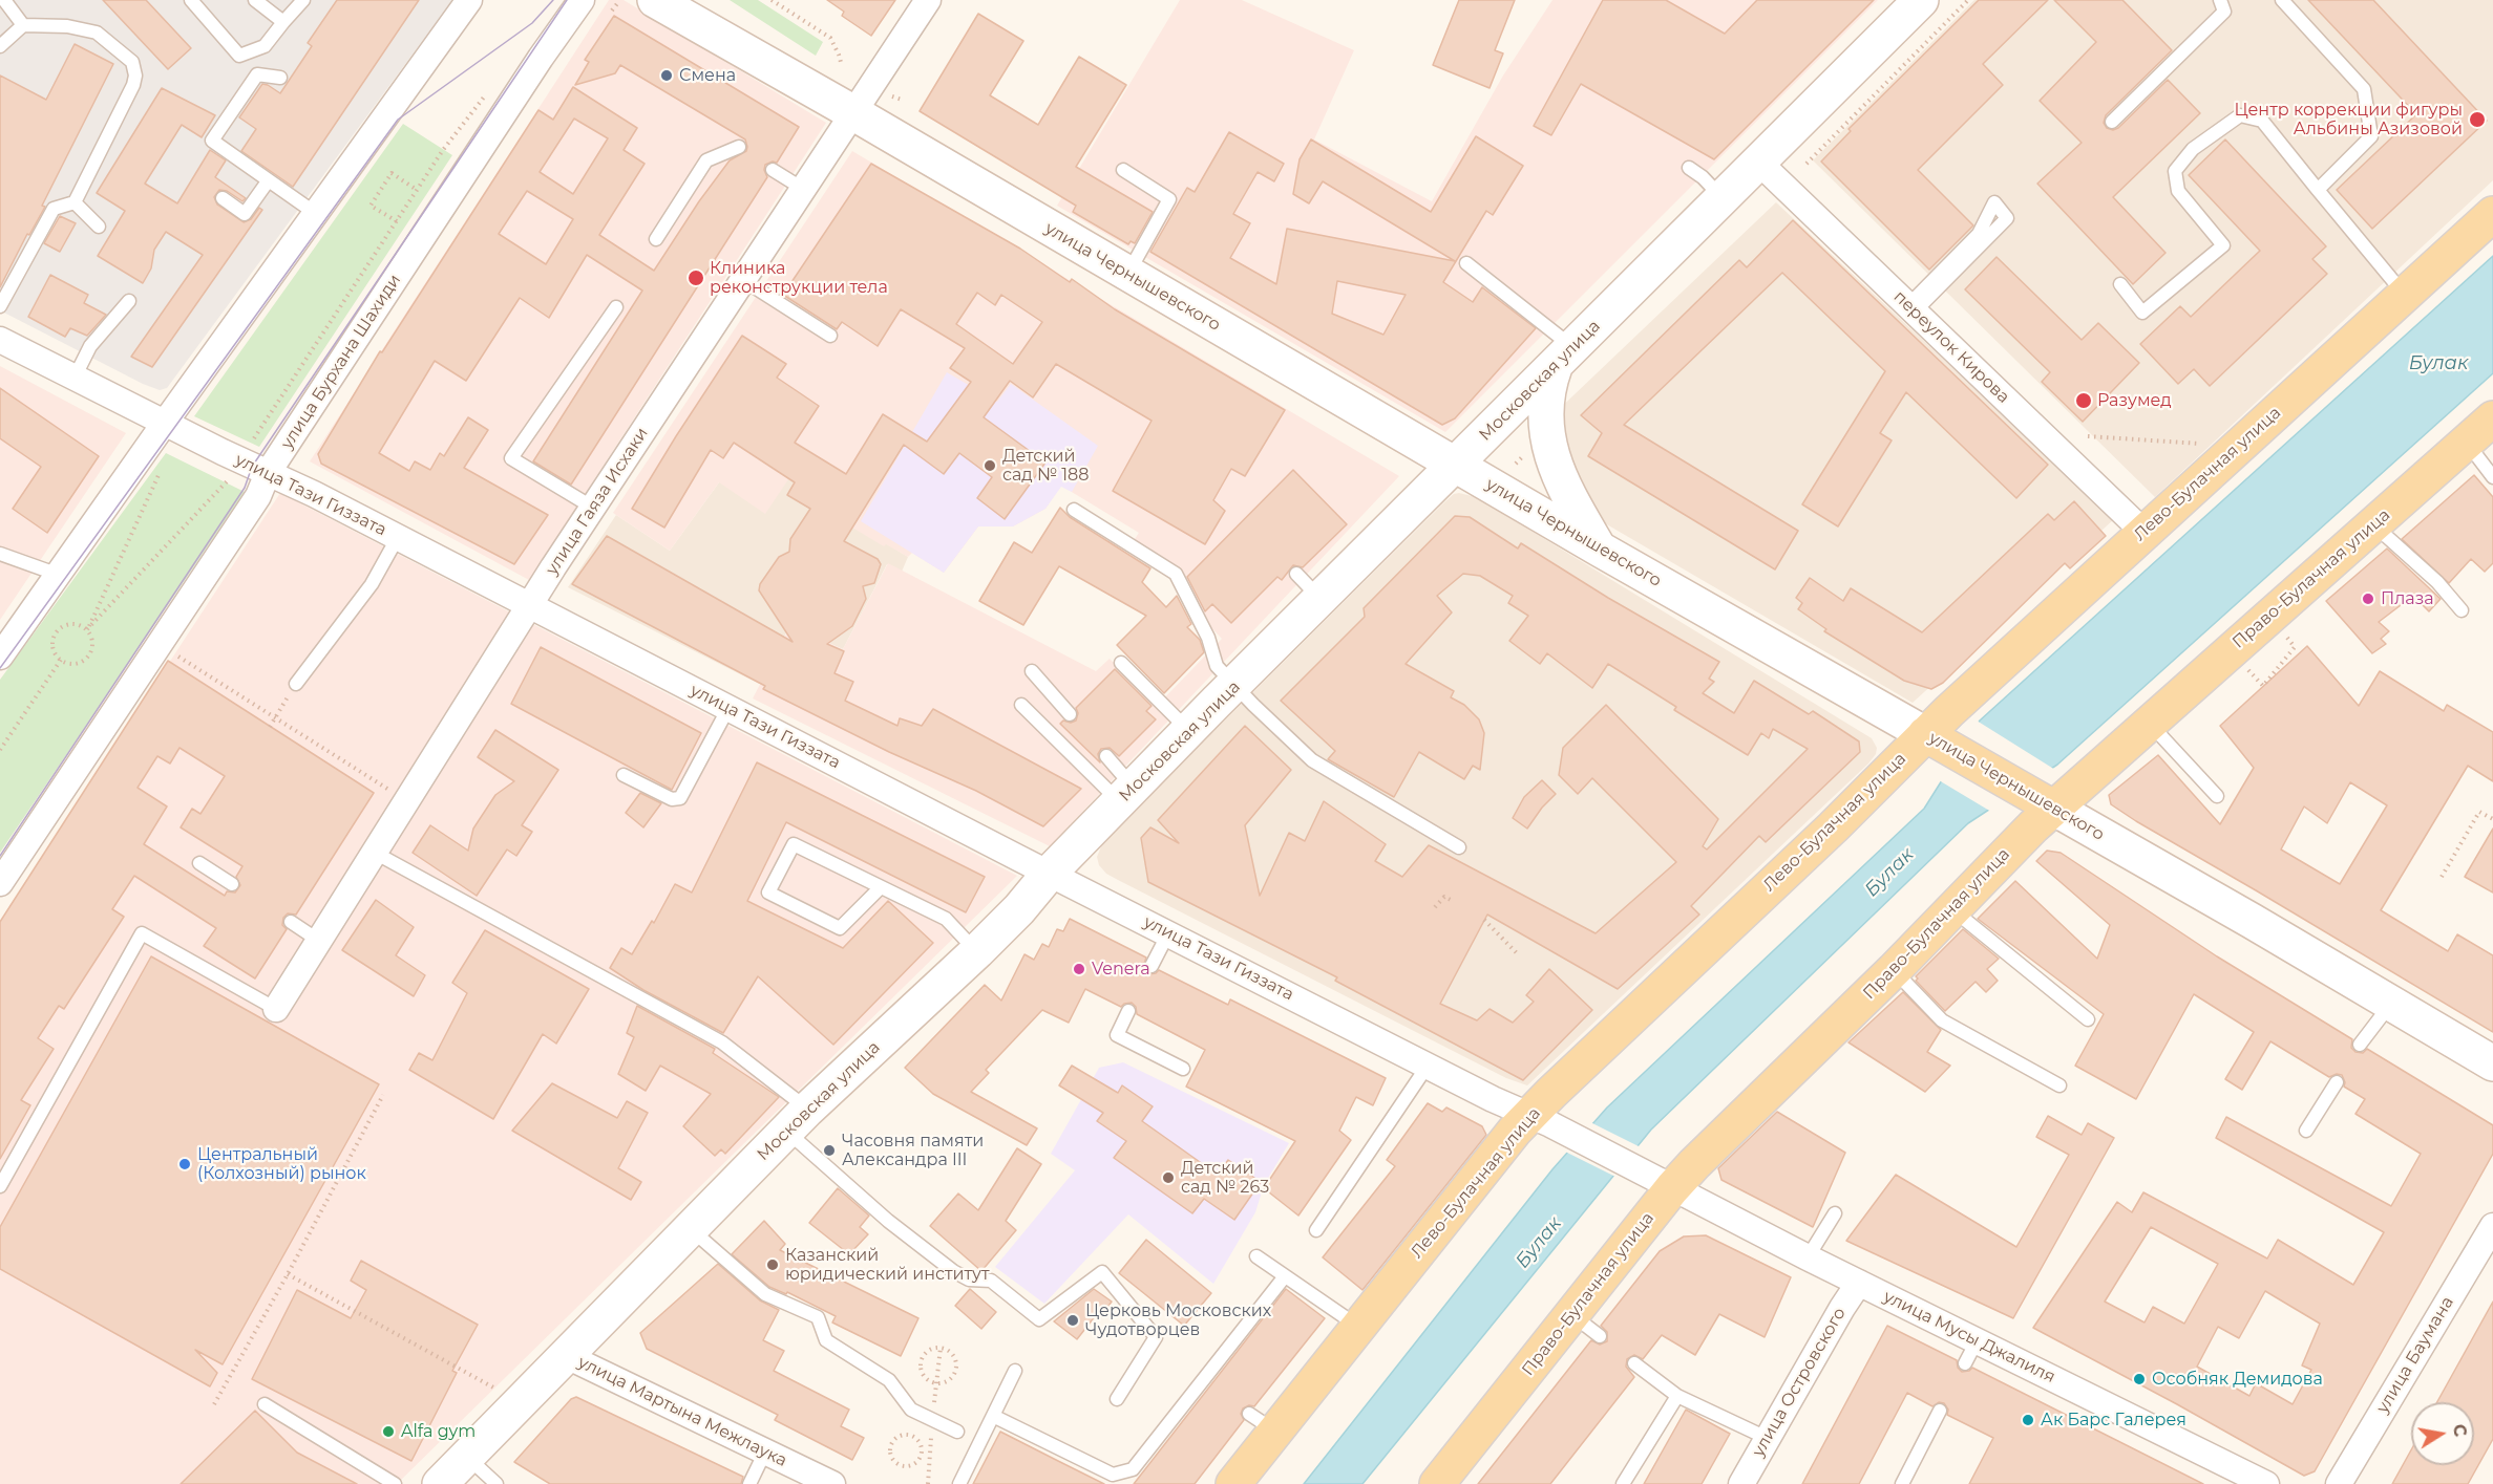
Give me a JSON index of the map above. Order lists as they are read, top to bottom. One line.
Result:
{"streets":{"main road":["улица Чернышевского","Лево-Булачная улица","Право-Булачная улица"],"street":["переулок Кирова","улица Бурхана Шахиди","Московская улица","улица Тази Гиззата","улица Гаяза Исхаки","улица Мусы Джалиля","улица Баумана","улица Островского","улица Мартына Межлаука"]},"crossings":[["улица Чернышевского","Московская улица"],["улица Чернышевского","Лево-Булачная улица"],["улица Чернышевского","улица Гаяза Исхаки"],["улица Чернышевского","Право-Булачная улица"],["переулок Кирова","Московская улица"],["переулок Кирова","Лево-Булачная улица"],["улица Бурхана Шахиди","улица Тази Гиззата"],["Московская улица","улица Тази Гиззата"],["Московская улица","улица Мартына Межлаука"],["Лево-Булачная улица","улица Тази Гиззата"],["улица Тази Гиззата","улица Гаяза Исхаки"],["улица Тази Гиззата","Право-Булачная улица"],["улица Тази Гиззата","улица Мусы Джалиля"],["Право-Булачная улица","улица Мусы Джалиля"],["улица Мусы Джалиля","улица Островского"]],"water":["Булак"],"places":["Смена","Центр коррекции фигуры Альбины Азизовой","Клиника реконструкции тела","Разумед","Детский сад № 188","Плаза","Venera","Часовня памяти Александра III","Центральный (Колхозный) рынок","Детский сад № 263","Казанский юридический институт","Церковь Московских Чудотворцев","Особняк Демидова","Ак Барс Галерея","Alfa gym"],"north":"right"}
